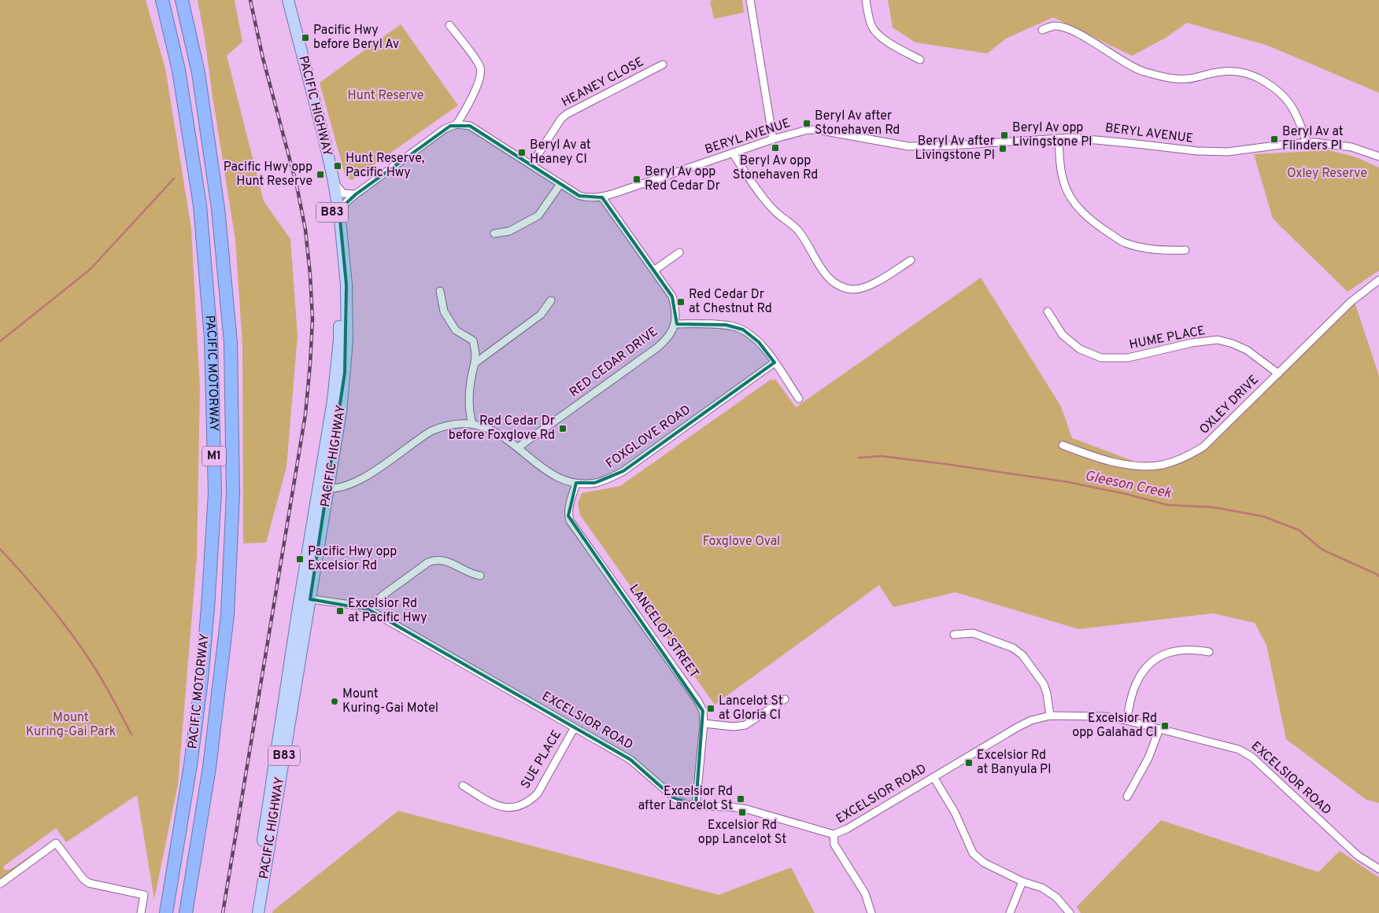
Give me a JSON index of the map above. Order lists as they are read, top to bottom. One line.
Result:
{"streets":{"highway":["PACIFIC MOTORWAY","M1"],"main road":["PACIFIC HIGHWAY","B83"],"street":["HEANEY CLOSE","BERYL AVENUE","HUME PLACE","RED CEDAR DRIVE","OXLEY DRIVE","FOXGLOVE ROAD","LANCELOT STREET","EXCELSIOR ROAD","SUE PLACE"]},"crossings":[["HEANEY CLOSE","BERYL AVENUE"],["PACIFIC HIGHWAY","FOXGLOVE ROAD"],["PACIFIC HIGHWAY","EXCELSIOR ROAD"],["BERYL AVENUE","RED CEDAR DRIVE"],["HUME PLACE","OXLEY DRIVE"],["RED CEDAR DRIVE","FOXGLOVE ROAD"],["FOXGLOVE ROAD","LANCELOT STREET"],["LANCELOT STREET","EXCELSIOR ROAD"],["EXCELSIOR ROAD","SUE PLACE"]],"water":["Gleeson Creek"],"parks":["Hunt Reserve","Oxley Reserve","Foxglove Oval","Mount Kuring-Gai Park"],"places":{"transit":["Pacific Hwy before Beryl Av","Beryl Av after Stonehaven Rd","Beryl Av opp Livingstone Pl","Beryl Av at Flinders Pl","Beryl Av opp Stonehaven Rd","Beryl Av after Livingstone Pl","Beryl Av at Heaney Cl","Hunt Reserve, Pacific Hwy","Pacific Hwy opp Hunt Reserve","Beryl Av opp Red Cedar Dr","Red Cedar Dr at Chestnut Rd","Red Cedar Dr before Foxglove Rd","Pacific Hwy opp Excelsior Rd","Excelsior Rd at Pacific Hwy","Lancelot St at Gloria Cl","Excelsior Rd opp Galahad Cl","Excelsior Rd at Banyula Pl","Excelsior Rd after Lancelot St","Excelsior Rd opp Lancelot St"],"other":["Mount Kuring-Gai Motel"]}}
